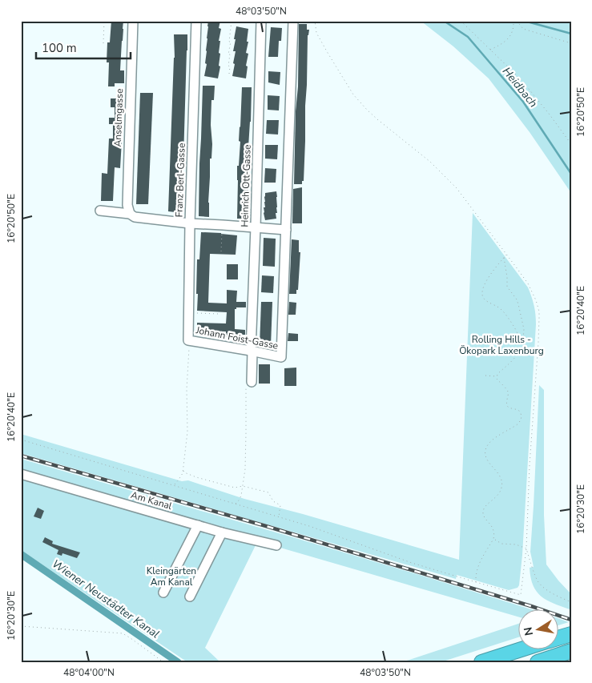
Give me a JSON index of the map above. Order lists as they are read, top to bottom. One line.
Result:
{"streets":{"street":["Anselmgasse","Franz Berl-Gasse","Heinrich Ott-Gasse","Johann Foist-Gasse","Am Kanal"]},"crossings":[["Franz Berl-Gasse","Johann Foist-Gasse"],["Heinrich Ott-Gasse","Johann Foist-Gasse"]],"water":["Heidbach","Wiener Neustädter Kanal"],"parks":["Rolling Hills - Ökopark Laxenburg","Kleingärten Am Kanal"],"scale_bar":"100 m","north":"left","coordinates":["48°03'50\"N","16°20'50\"E","16°20'40\"E","16°20'30\"E","48°04'00\"N"]}
